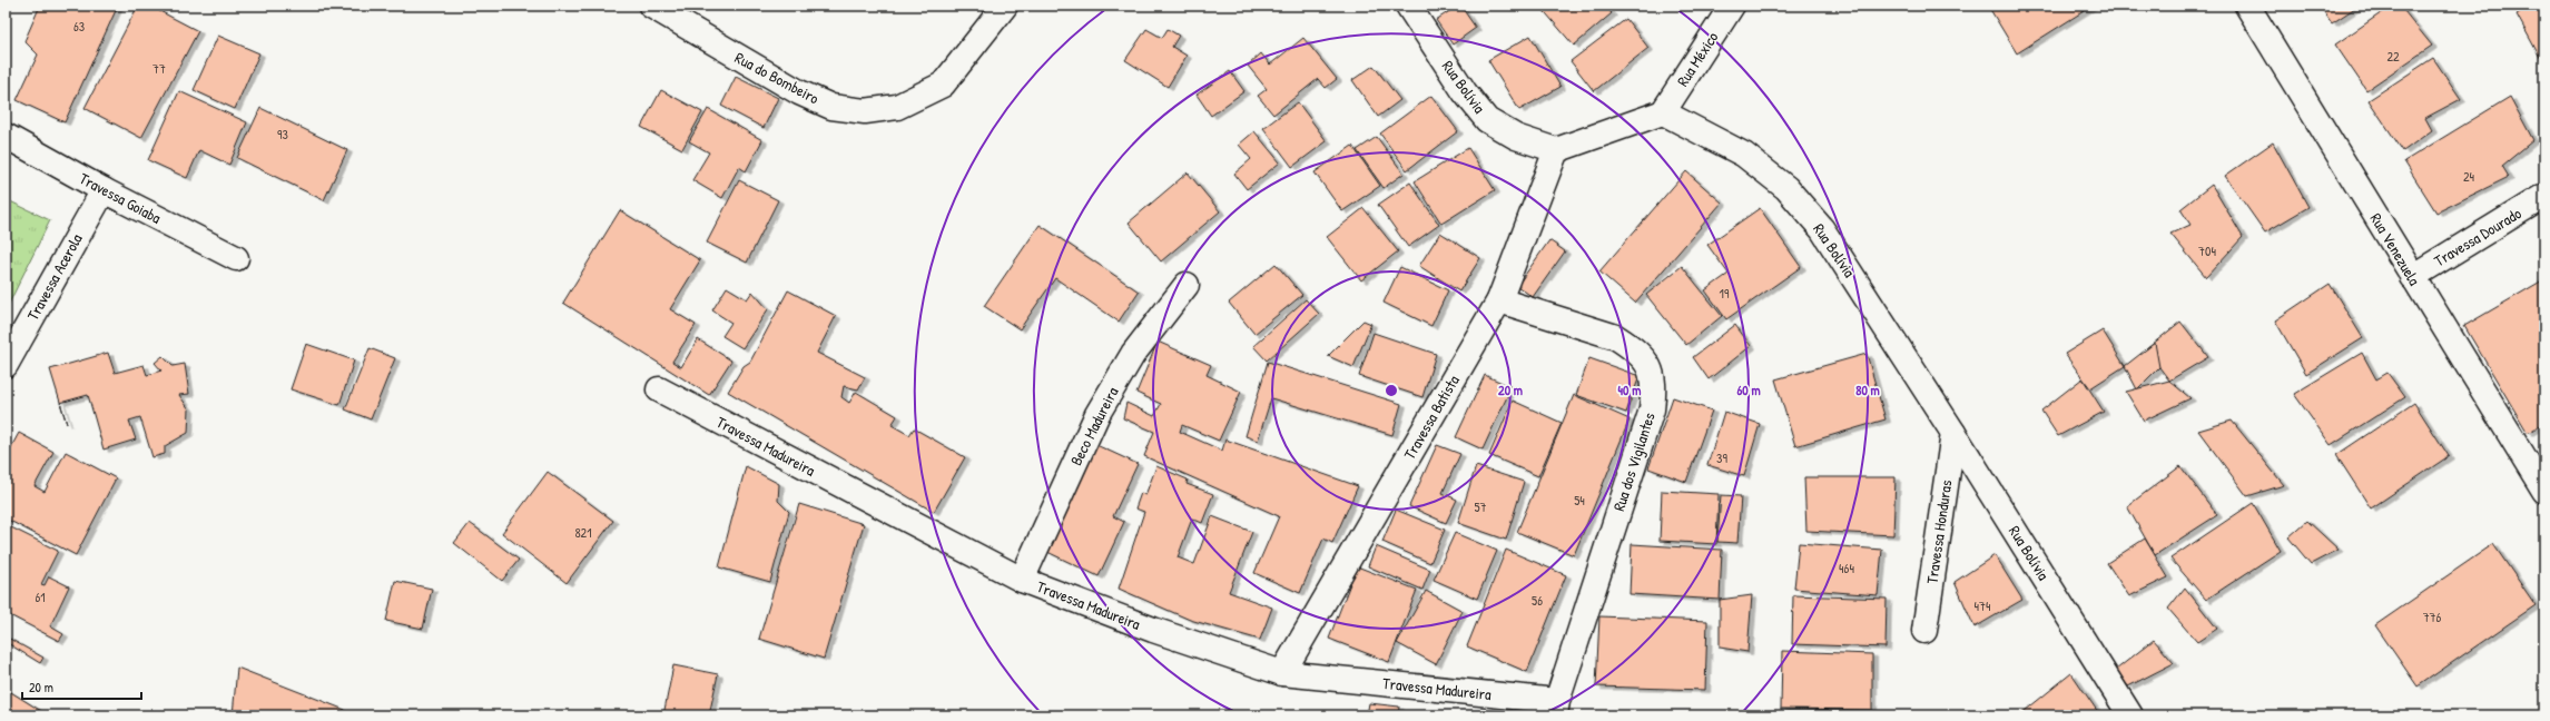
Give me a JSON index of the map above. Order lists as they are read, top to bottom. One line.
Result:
{"streets":{"street":["Rua México","Rua do Bombeiro","Rua Bolívia","Travessa Goiaba","Travessa Dourado","Rua Venezuela","Travessa Acerola","Travessa Batista","Beco Madureira","Travessa Madureira","Rua dos Vigilantes","Travessa Honduras"]},"crossings":[["Rua México","Rua Bolívia"],["Rua Bolívia","Travessa Batista"],["Rua Bolívia","Travessa Honduras"],["Travessa Goiaba","Travessa Acerola"],["Travessa Dourado","Rua Venezuela"],["Travessa Batista","Travessa Madureira"],["Travessa Batista","Rua dos Vigilantes"],["Beco Madureira","Travessa Madureira"],["Travessa Madureira","Rua dos Vigilantes"]],"house_numbers":["63","22","77","93","24","704","19","39","54","57","821","464","61","56","474","776"],"scale_bar":"20 m","rings":["20 m","40 m","60 m","80 m"]}
